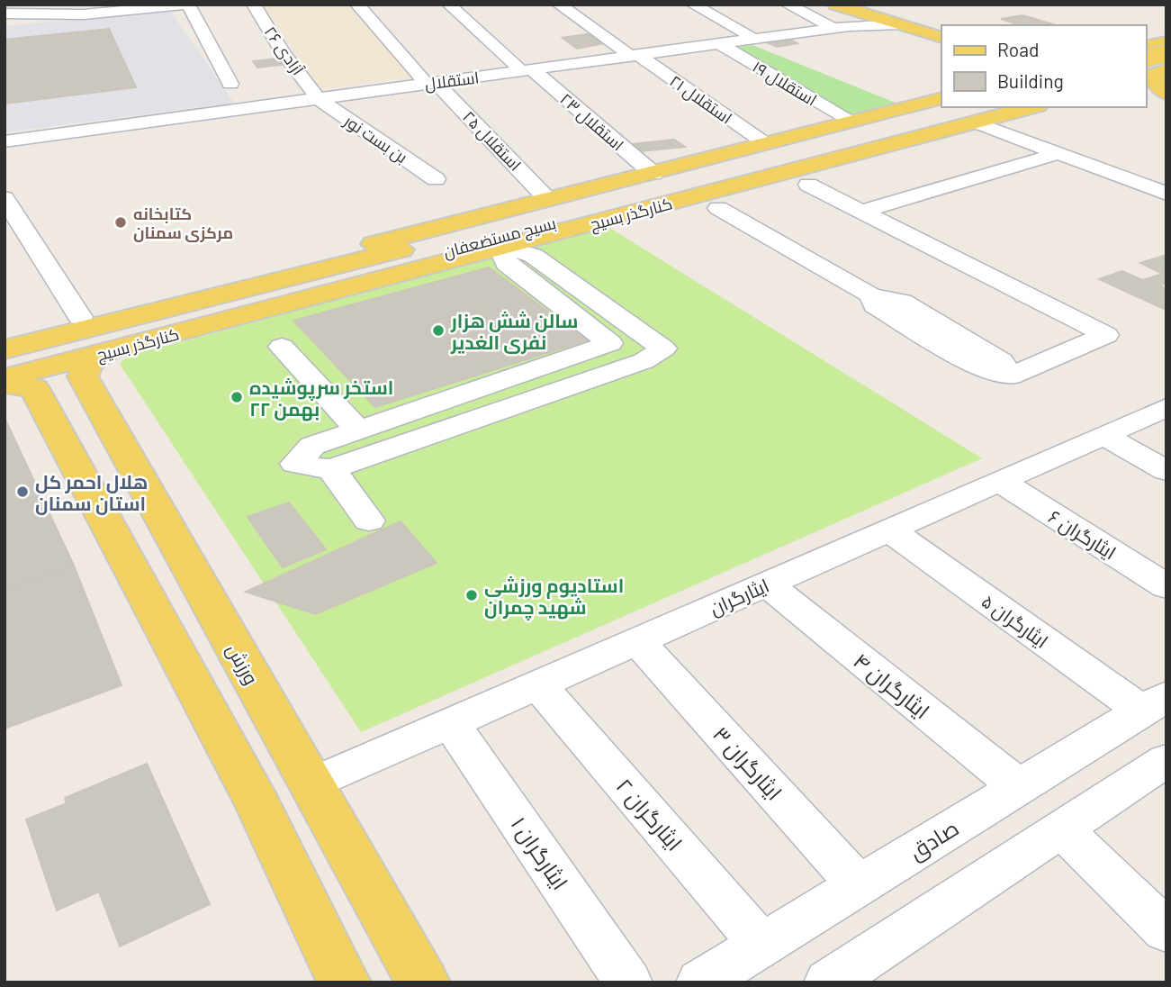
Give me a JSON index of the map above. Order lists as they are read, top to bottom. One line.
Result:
{"streets":{"main road":["کنارگذر بسیج","بسیج مستضعفان","ورزش"],"street":["آزادی ۲۶","استقلال","استقلال ۱۹","استقلال ۲۱","استقلال ۲۳","بن بست نور","استقلال ۲۵","ایثارگران ۶","ایثارگران","ایثارگران ۵","ایثارگران ۴","ایثارگران ۳","ایثارگران ۲","صادق","ایثارگران ۱"]},"crossings":[["آزادی ۲۶","استقلال"],["آزادی ۲۶","بن بست نور"],["استقلال","استقلال ۱۹"],["استقلال","استقلال ۲۱"],["استقلال","استقلال ۲۳"],["استقلال","بن بست نور"],["استقلال","استقلال ۲۵"],["استقلال ۱۹","کنارگذر بسیج"],["استقلال ۲۱","کنارگذر بسیج"],["استقلال ۲۳","کنارگذر بسیج"],["استقلال ۲۵","کنارگذر بسیج"],["کنارگذر بسیج","بسیج مستضعفان"],["کنارگذر بسیج","ورزش"],["ایثارگران ۶","ایثارگران"],["ایثارگران","ایثارگران ۵"],["ایثارگران","ورزش"],["ایثارگران","ایثارگران ۴"],["ایثارگران","ایثارگران ۳"],["ایثارگران","ایثارگران ۲"],["ایثارگران","ایثارگران ۱"],["ایثارگران ۵","صادق"],["ایثارگران ۴","صادق"],["ایثارگران ۳","صادق"],["ایثارگران ۲","صادق"]],"places":["کتابخانه مرکزی سمنان","سالن شش هزار نفری الغدیر","استخر سرپوشیده ۲۲ بهمن","هلال احمر کل استان سمنان","استادیوم ورزشی شهید چمران"],"legend":["Road","Building"]}
